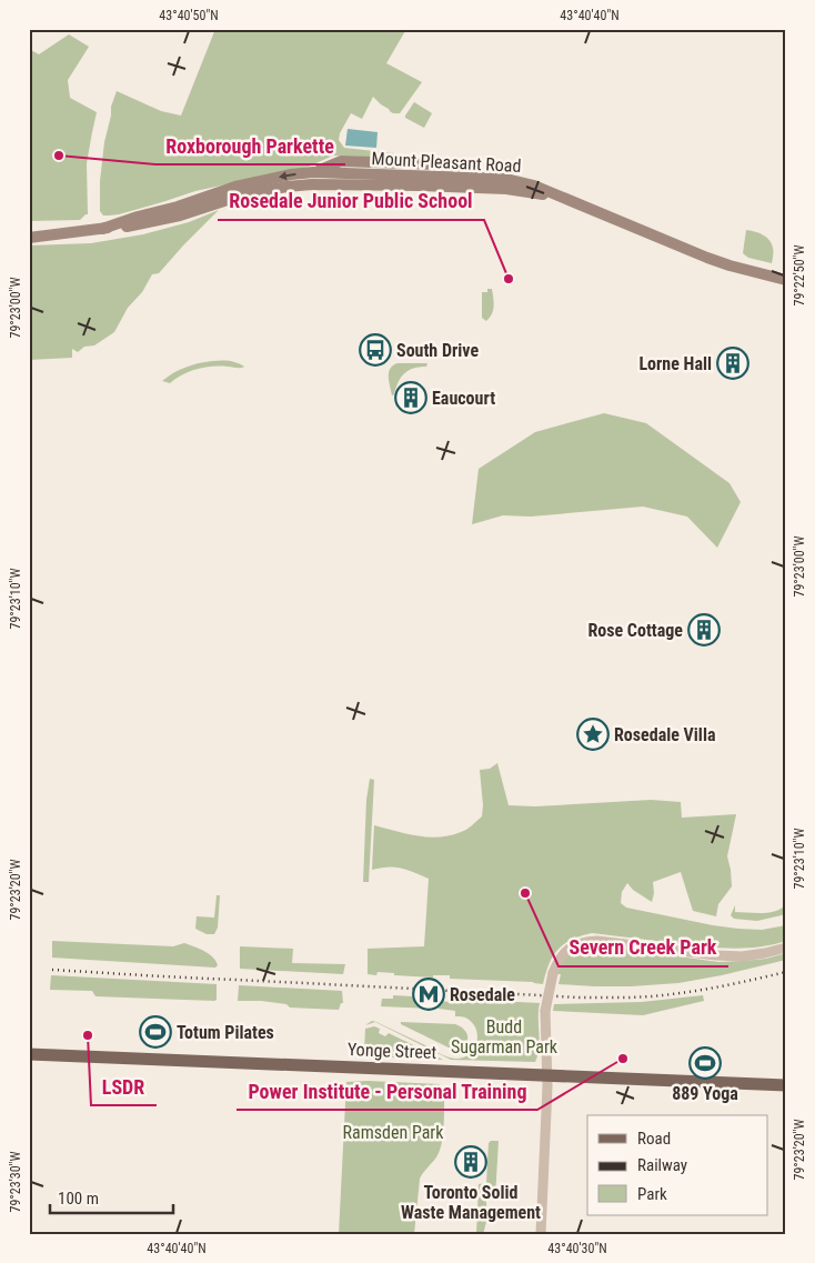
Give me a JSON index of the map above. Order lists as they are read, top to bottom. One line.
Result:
{"streets":{"main road":["Mount Pleasant Road","Yonge Street"]},"parks":["Budd Sugarman Park","Ramsden Park"],"places":{"other":["Roxborough Parkette","Rosedale Junior Public School","Severn Creek Park","LSDR","Power Institute - Personal Training"],"bus stop":["South Drive"],"building":["Lorne Hall","Eaucourt","Rose Cottage","Toronto Solid Waste Management"],"place":["Rosedale Villa"],"metro station":["Rosedale"],"sports":["Totum Pilates","889 Yoga"]},"legend":["Road","Railway","Park"],"scale_bar":"100 m","coordinates":["43°40'50\"N","43°40'40\"N","79°22'50\"W","79°23'00\"W","79°23'10\"W","79°23'20\"W","79°23'30\"W","43°40'30\"N"]}
